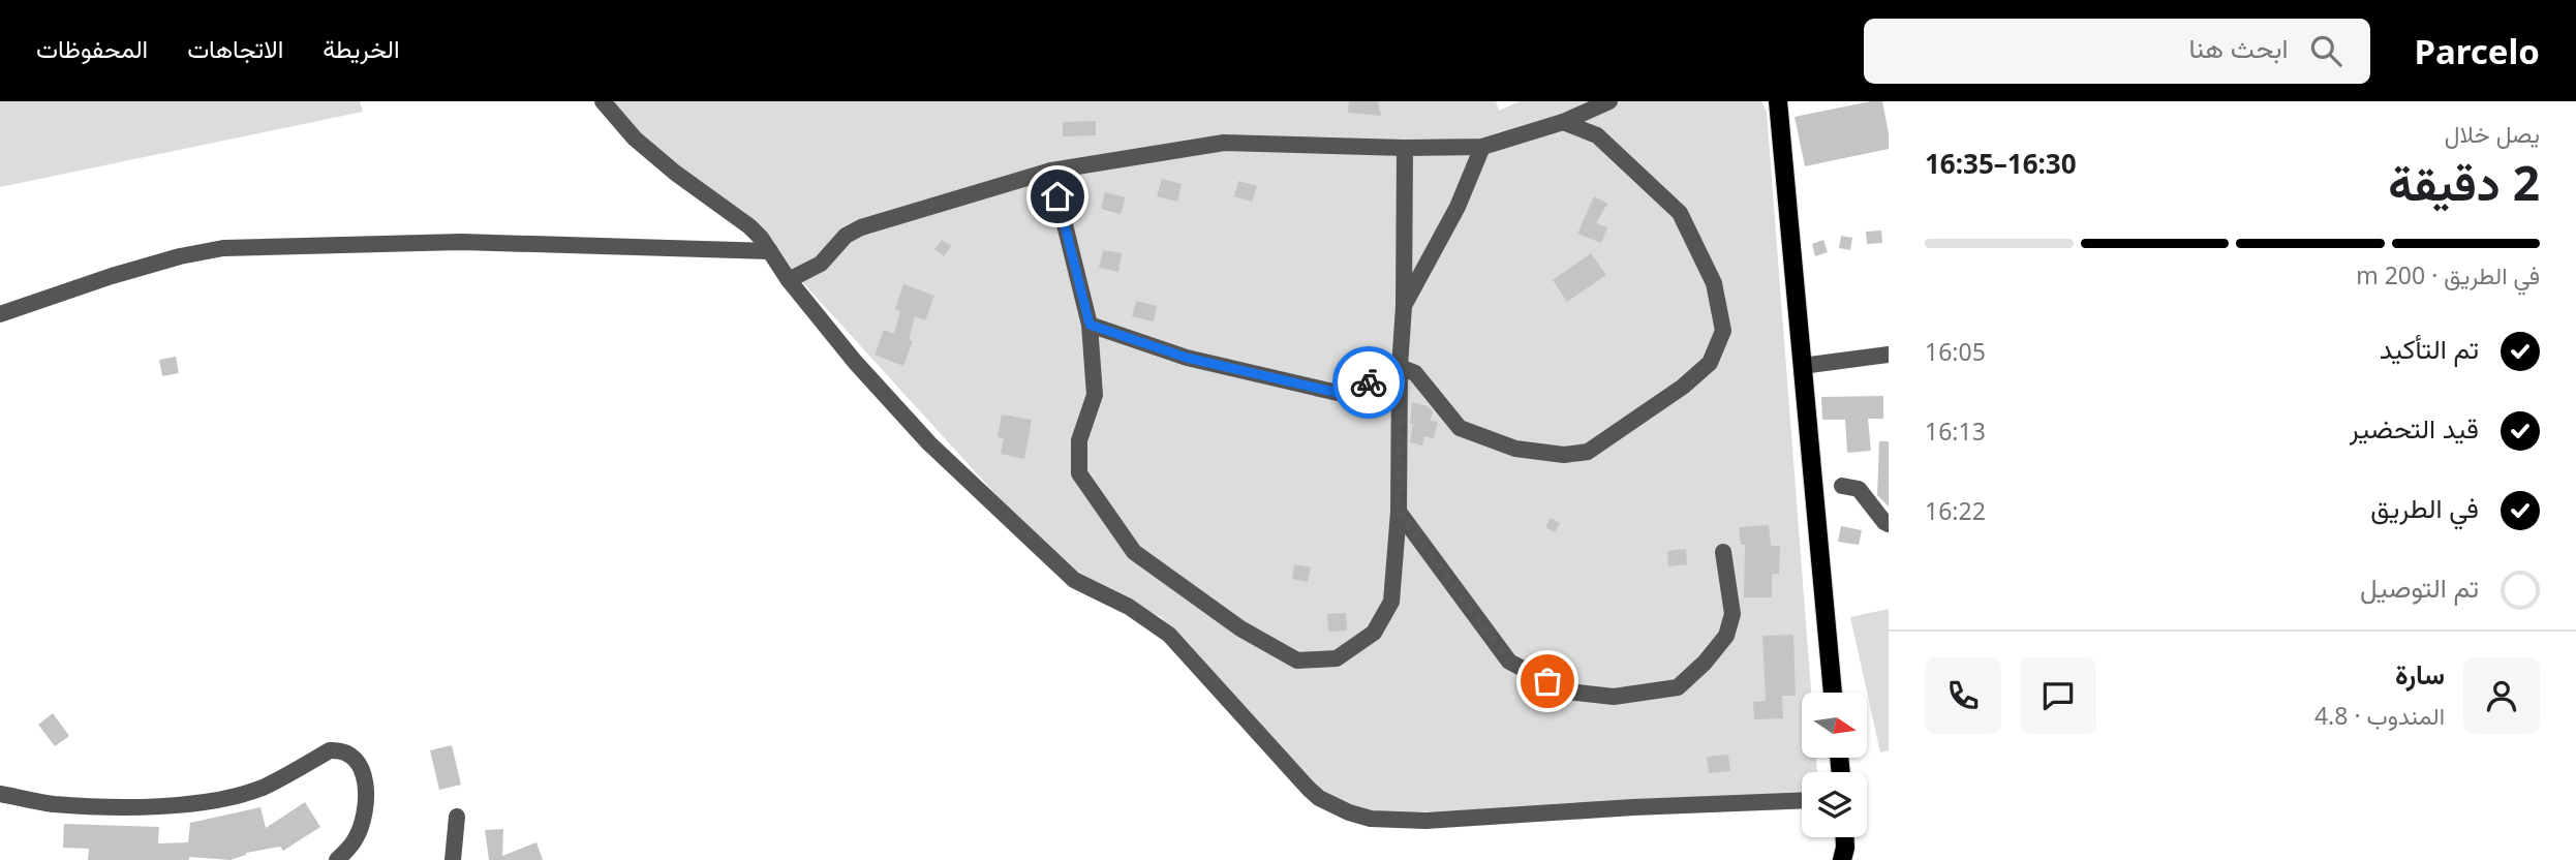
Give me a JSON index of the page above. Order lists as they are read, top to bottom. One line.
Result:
{"north":"right","page":{"header":"Parcelo","search":"ابحث هنا","nav":["الخريطة","الاتجاهات","المحفوظات"],"heading":["2 دقيقة","يصل خلال","16:30–16:35"],"panel":["سارة","المندوب · 4.8"],"bar":"في الطريق · 200 m","list":[["تم التأكيد","16:05"],["قيد التحضير","16:13"],["في الطريق","16:22"],"تم التوصيل"]}}
